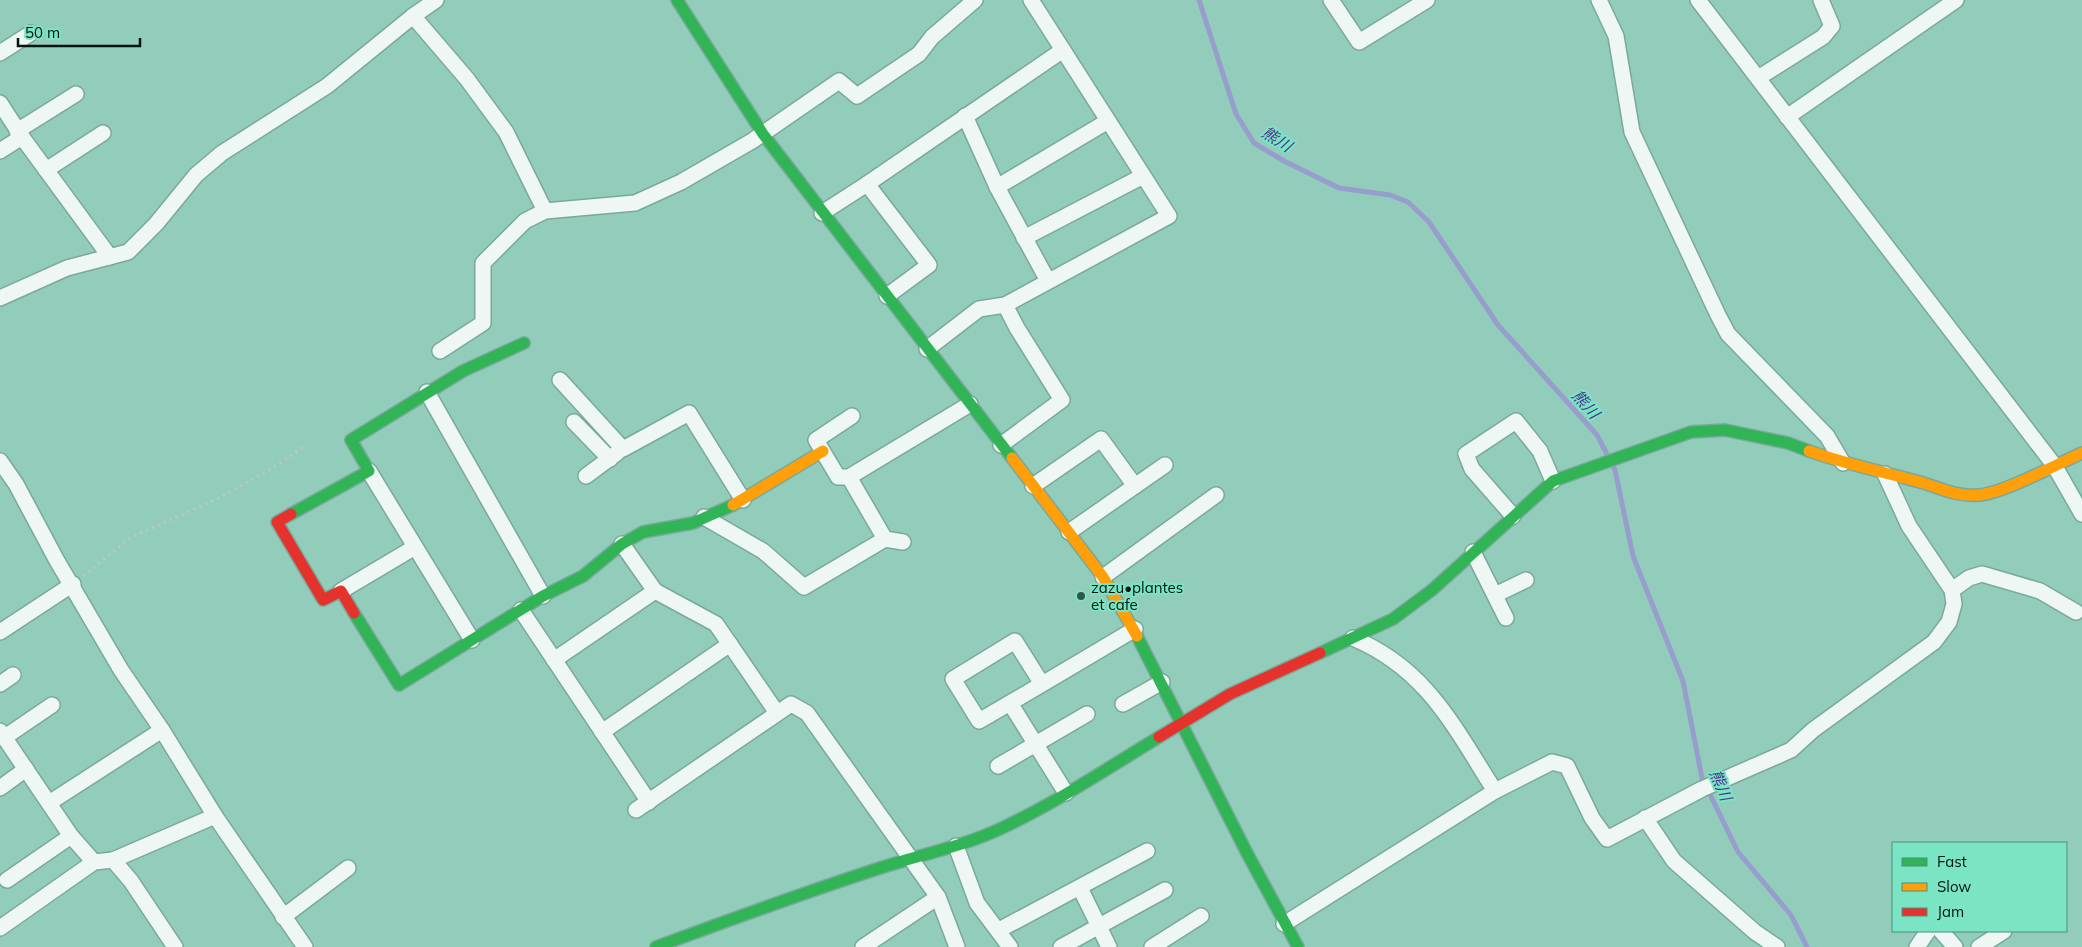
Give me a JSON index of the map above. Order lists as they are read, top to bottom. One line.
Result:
{"water":["熊川"],"places":["zazu•plantes et cafe"],"legend":["Fast","Slow","Jam"],"scale_bar":"50 m"}
